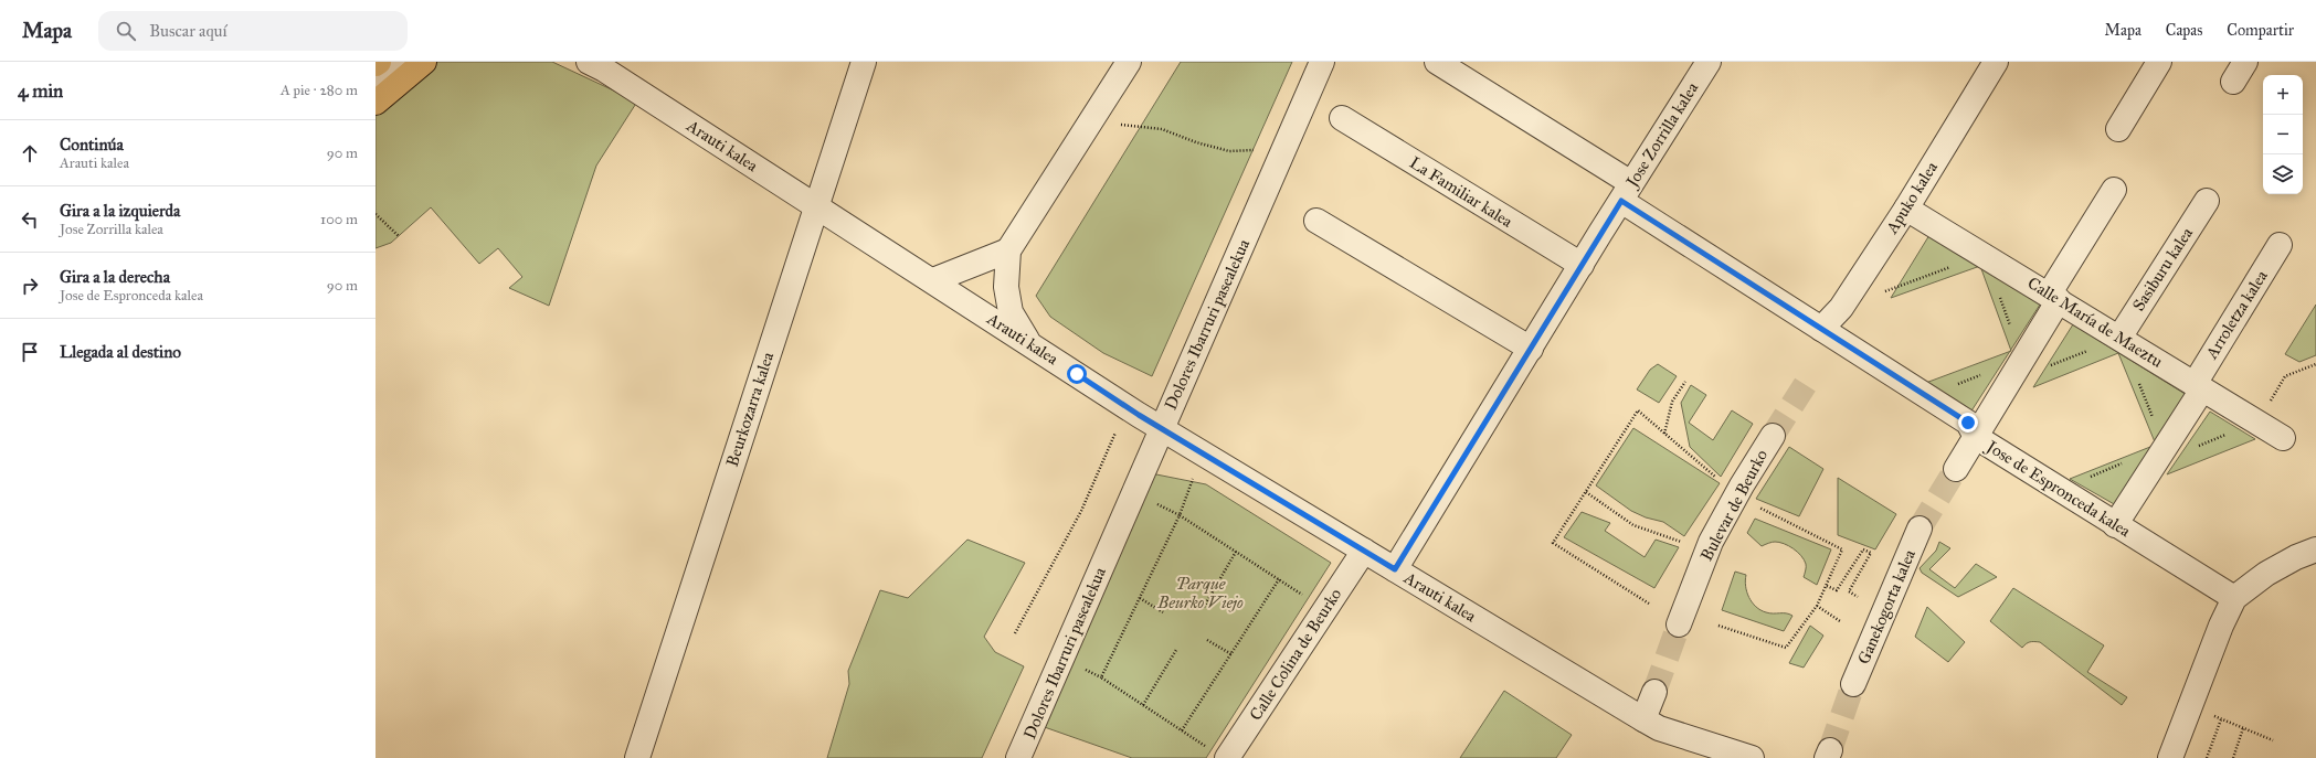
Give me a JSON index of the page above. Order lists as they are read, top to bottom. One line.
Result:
{"streets":{"street":["Jose Zorrilla kalea","Arauti kalea","La Familiar kalea","Apuko kalea","Sasiburu kalea","Arroletza kalea","Calle María de Maeztu","Dolores Ibarruri pasealekua","Beurkozarra kalea","Jose de Espronceda kalea","Bulevar de Beurko","Ganekogorta kalea","Calle Colina de Beurko"]},"crossings":[["Jose Zorrilla kalea","Arauti kalea"],["Jose Zorrilla kalea","La Familiar kalea"],["Jose Zorrilla kalea","Jose de Espronceda kalea"],["Arauti kalea","Dolores Ibarruri pasealekua"],["Arauti kalea","Beurkozarra kalea"],["Arauti kalea","Calle Colina de Beurko"],["Apuko kalea","Calle María de Maeztu"],["Apuko kalea","Jose de Espronceda kalea"],["Sasiburu kalea","Calle María de Maeztu"],["Arroletza kalea","Calle María de Maeztu"],["Arroletza kalea","Jose de Espronceda kalea"]],"parks":["Parque Beurko Viejo"],"page":{"header":"Mapa","search":"Buscar aquí","nav":["Mapa","Capas","Compartir"],"heading":["4 min","A pie · 280 m"],"map_buttons":["+","−"],"list":[["Continúa","Arauti kalea","90 m"],["Gira a la izquierda","Jose Zorrilla kalea","100 m"],["Gira a la derecha","Jose de Espronceda kalea","90 m"],"Llegada al destino"]}}
